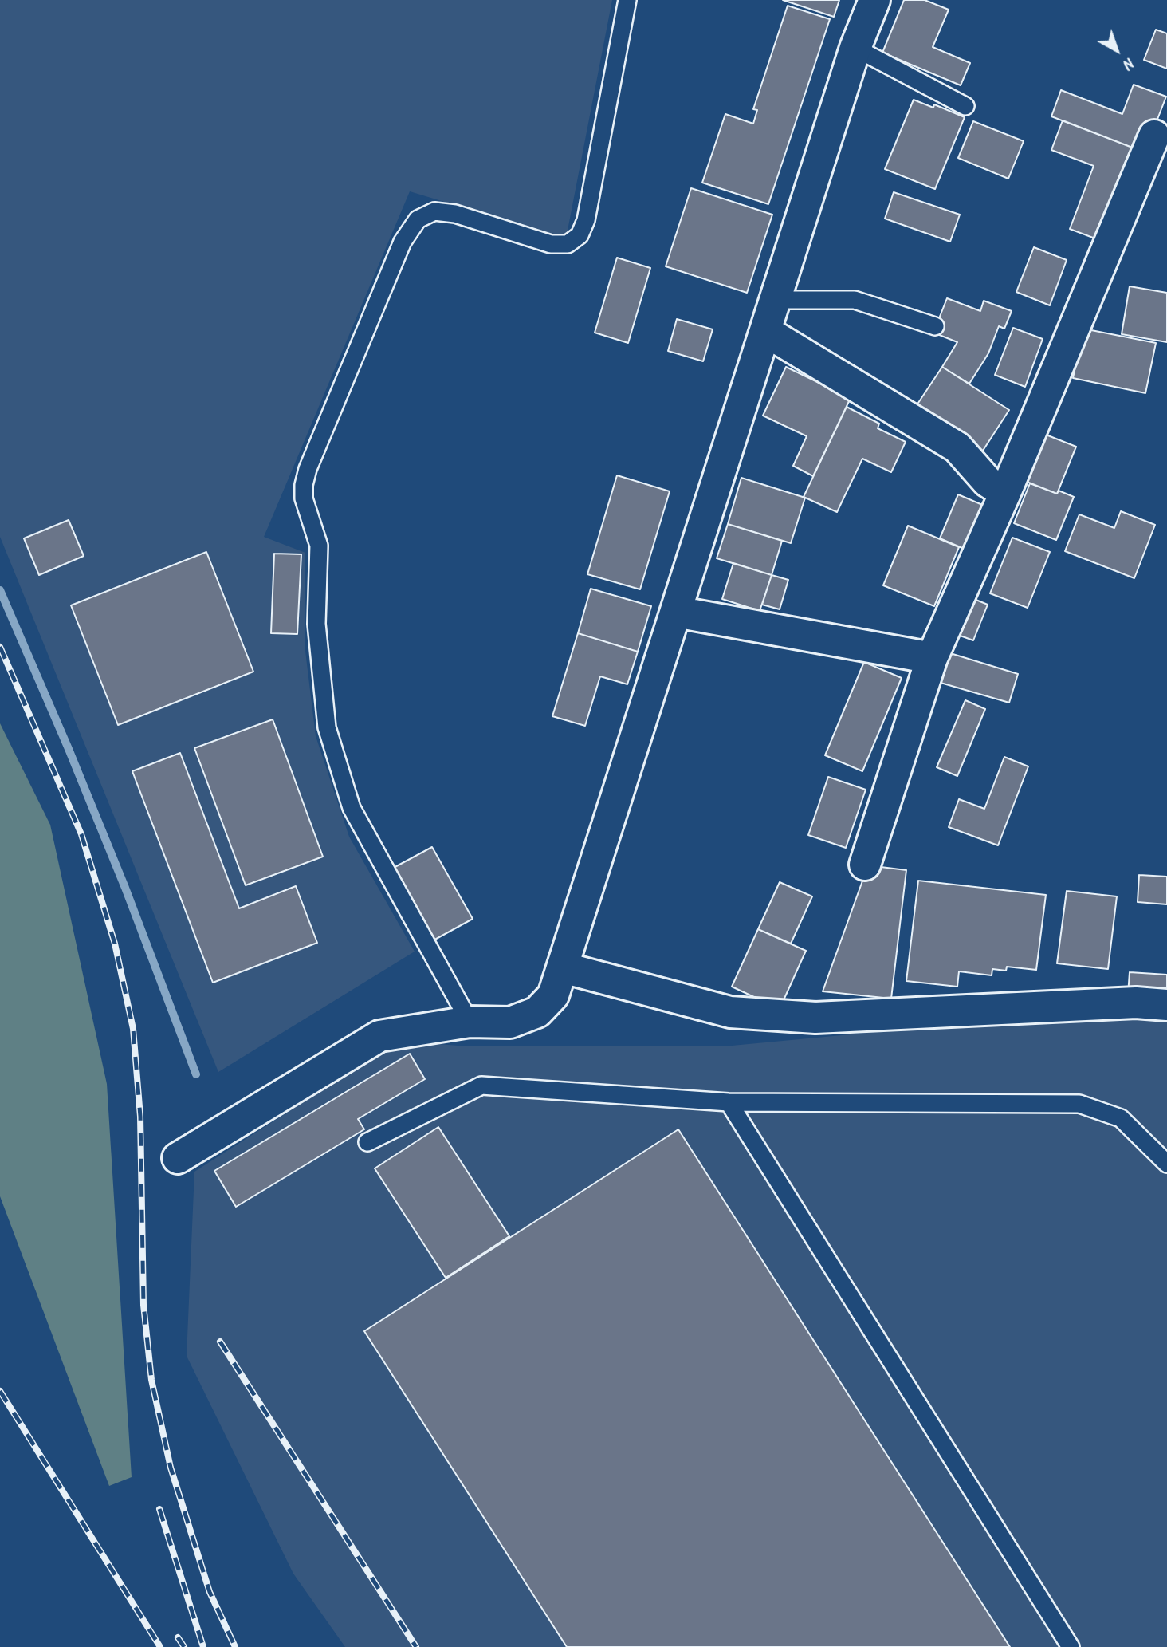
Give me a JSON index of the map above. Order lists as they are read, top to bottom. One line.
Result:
{"north":"bottom right"}
